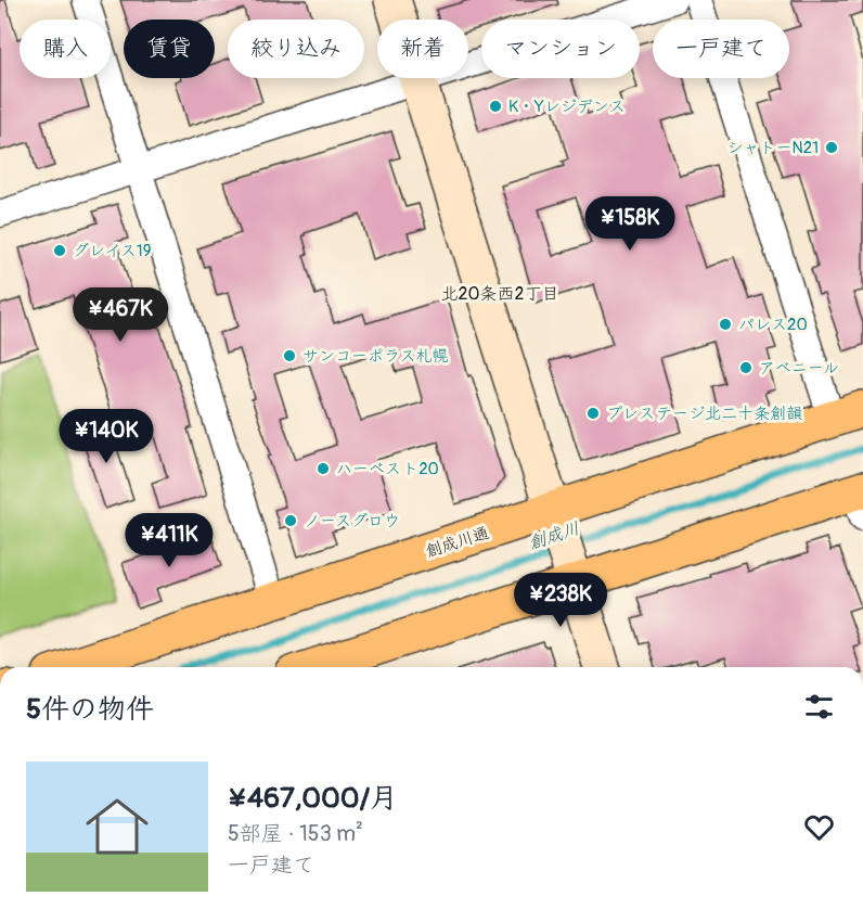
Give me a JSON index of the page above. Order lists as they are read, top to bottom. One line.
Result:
{"streets":{"highway":["創成川通"]},"districts":["北20条西2丁目"],"water":["創成川"],"places":["K・Yレジデンス","シャトーN21","グレイス19","パレス20","サンコーポラス札幌","アベニール","プレステージ北二十条創韻","ハーベスト20","ノースグロウ"],"page":{"chip":["購入","賃貸","絞り込み","新着","マンション","一戸建て"],"price":["¥158K","¥467K","¥140K","¥411K","¥238K"],"heading":"5件の物件","list":[{"name":"¥467,000/月","note":"5部屋 · 153 m² · 一戸建て"}]}}
